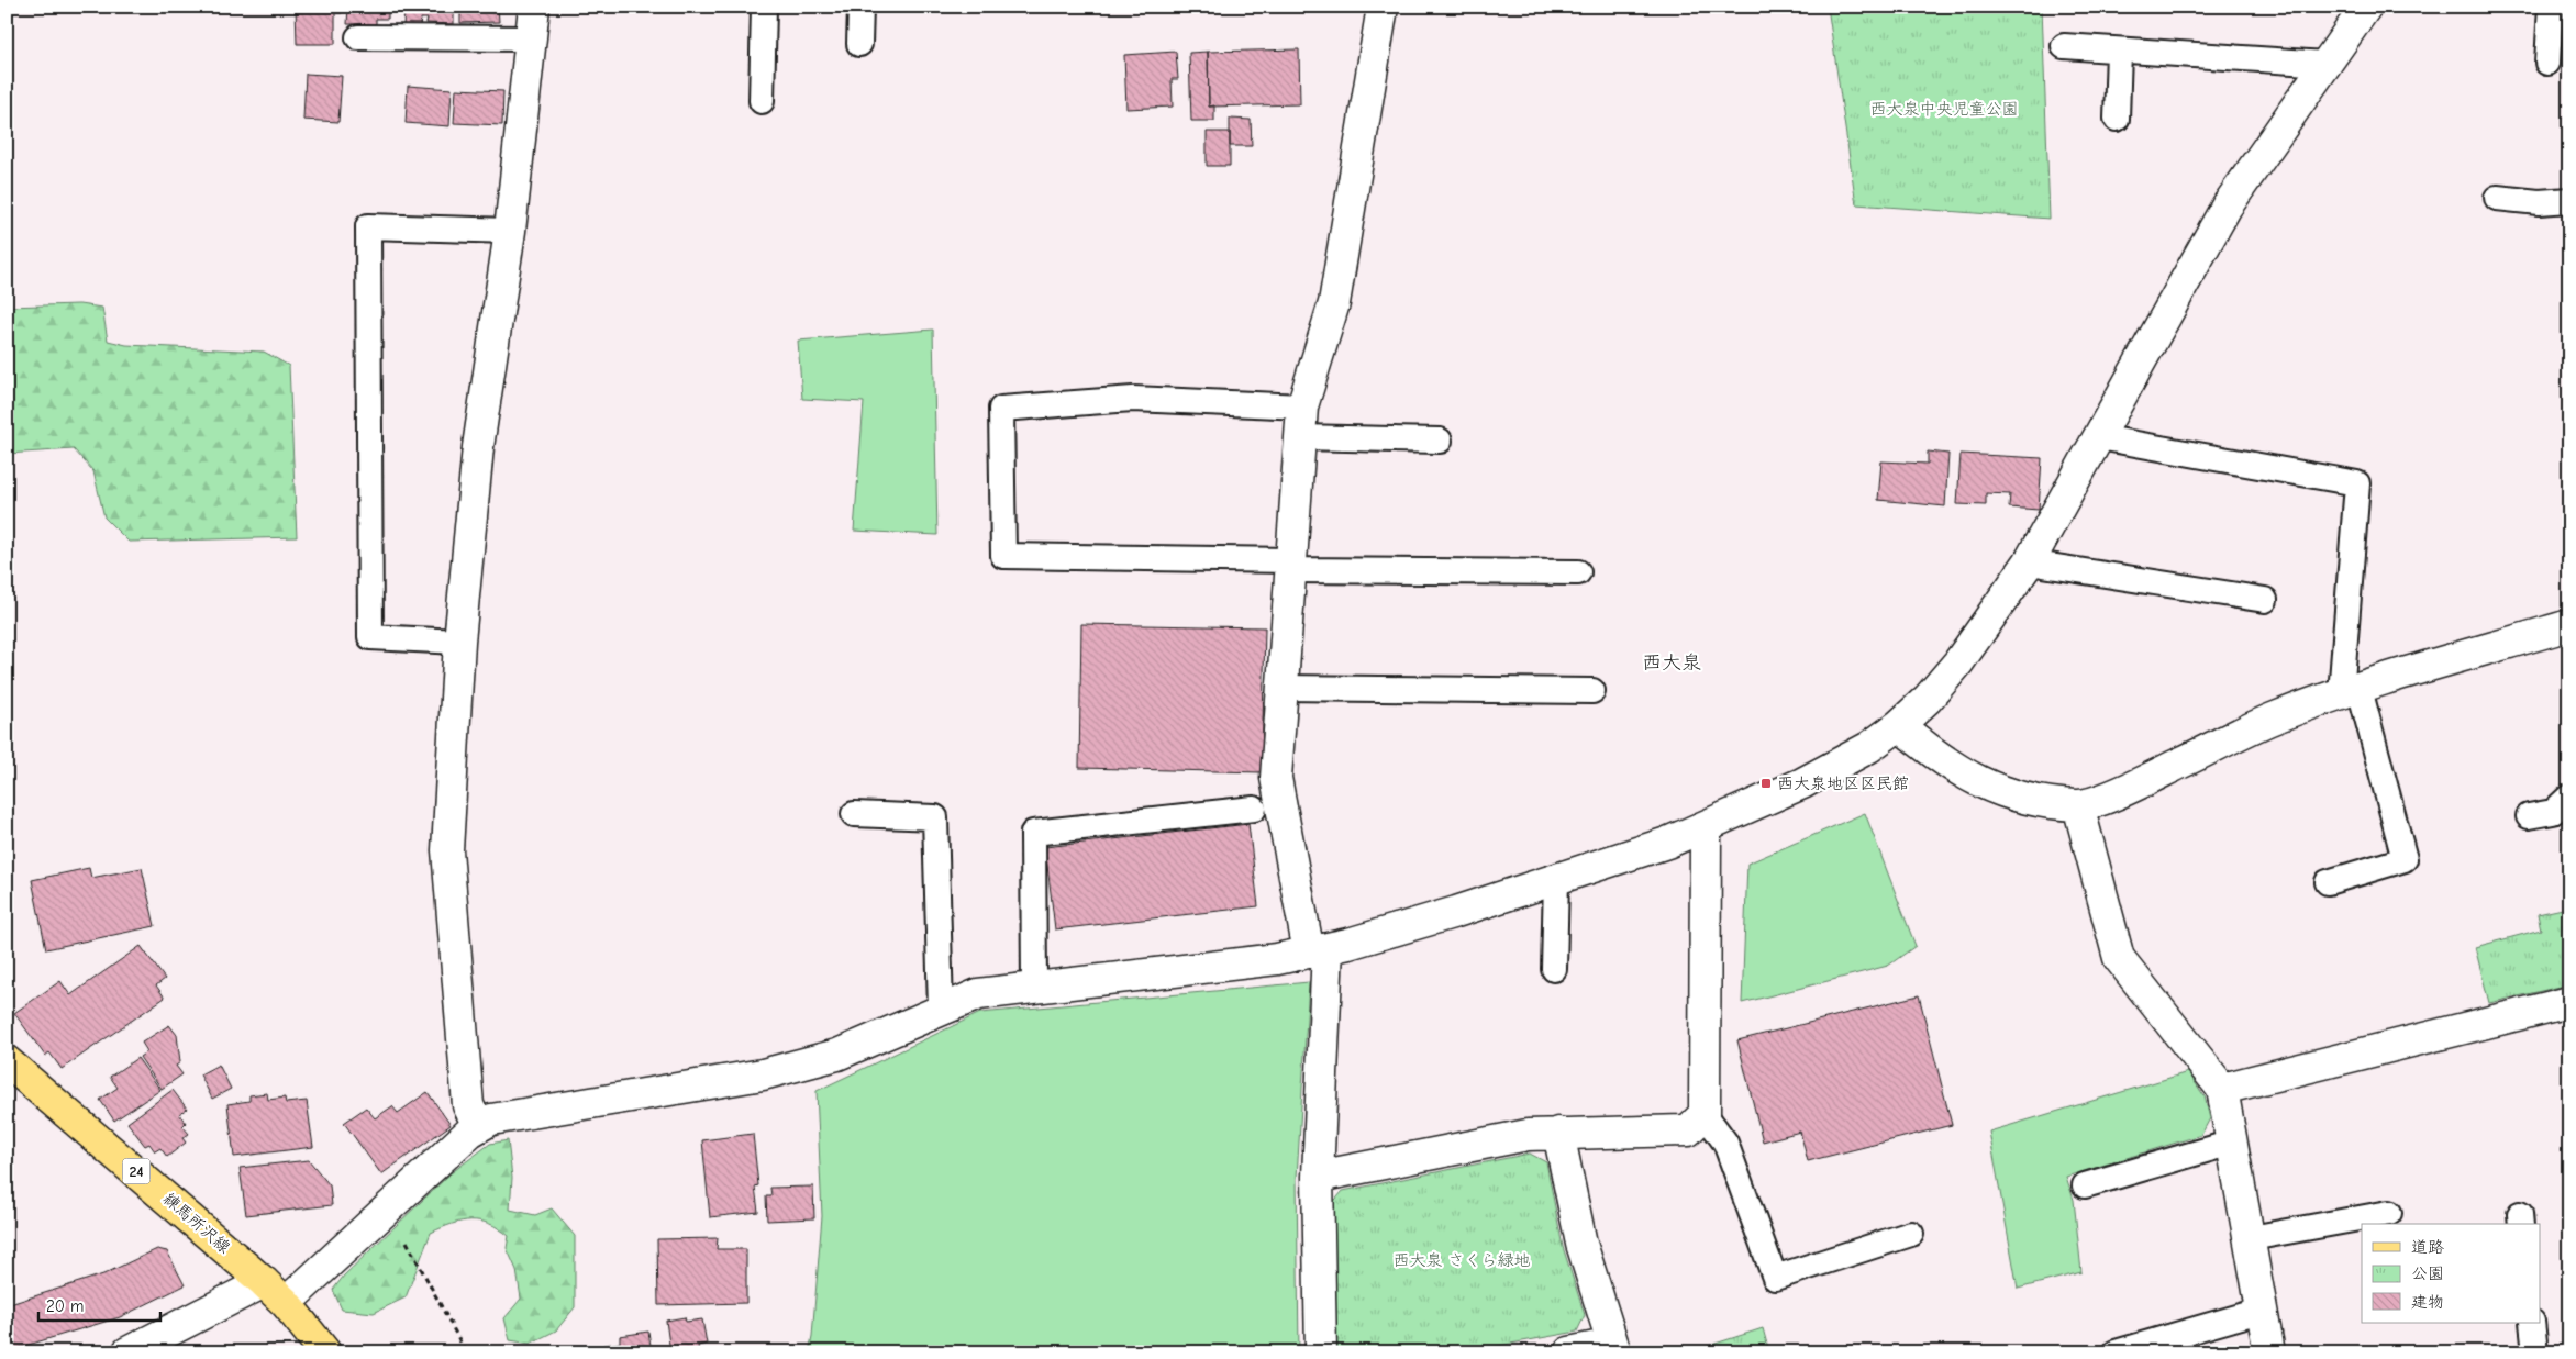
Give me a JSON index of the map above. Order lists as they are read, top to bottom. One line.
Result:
{"streets":{"main road":["24","練馬所沢線"]},"districts":["西大泉"],"parks":["西大泉中央児童公園","西大泉 さくら緑地"],"places":{"transit":["西大泉地区区民館"]},"legend":["道路","公園","建物"],"scale_bar":"20 m"}
